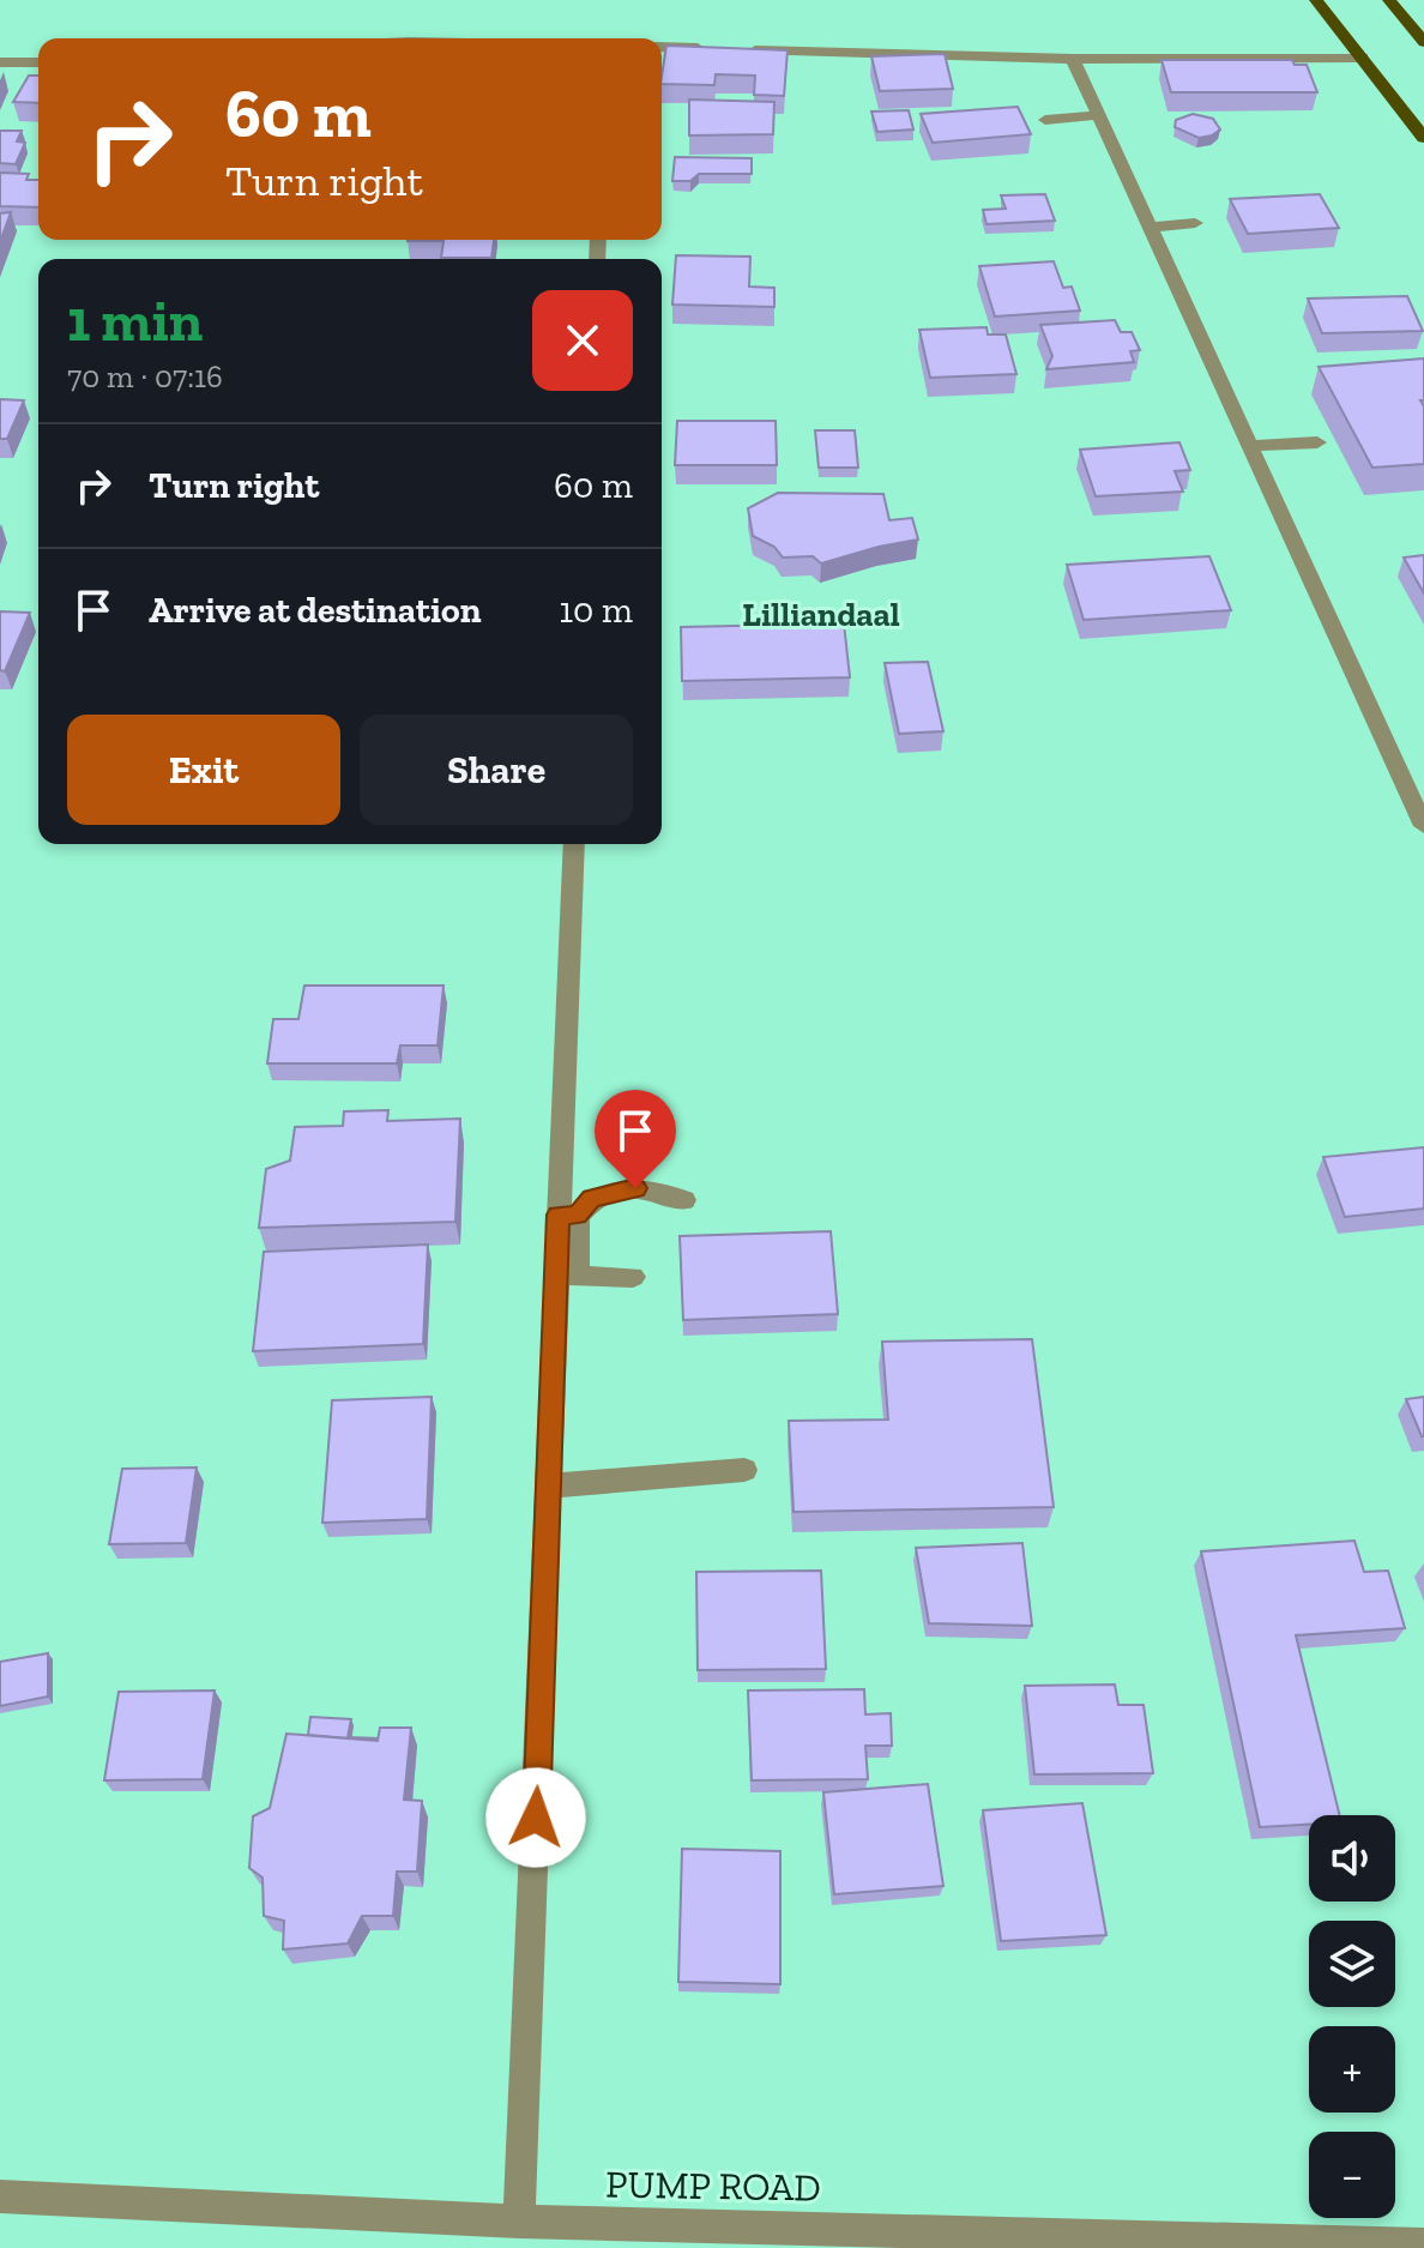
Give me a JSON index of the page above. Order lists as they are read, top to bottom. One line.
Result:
{"streets":{"street":["PUMP ROAD"]},"districts":["Lilliandaal"],"page":{"turn":["60 m","Turn right"],"heading":["1 min","70 m · 07:16"],"list":[{"name":"Turn right","value":"60 m"},{"name":"Arrive at destination","value":"10 m"}],"buttons":["Exit","Share"],"map_buttons":["+","−"]}}
